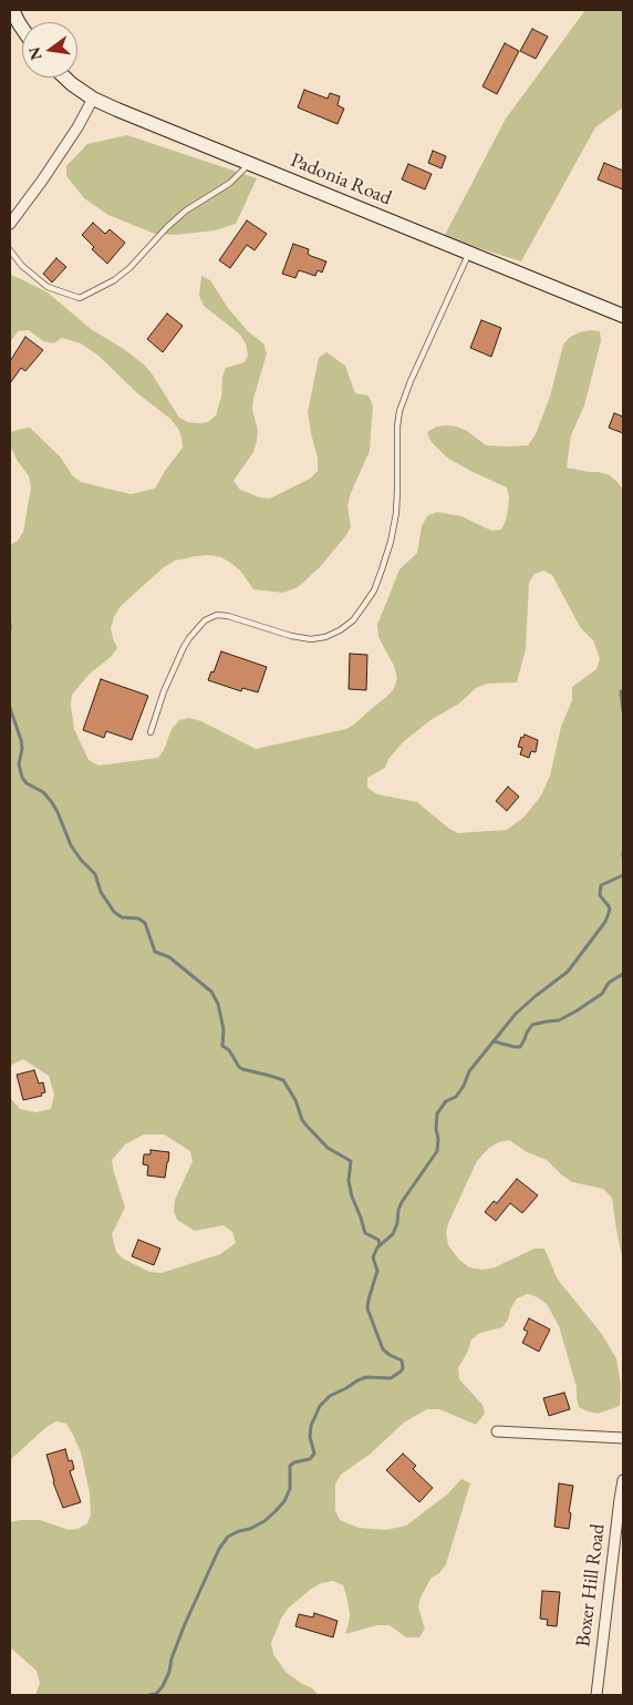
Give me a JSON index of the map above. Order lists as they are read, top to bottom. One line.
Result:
{"streets":{"main road":["Padonia Road"],"street":["Boxer Hill Road"]},"north":"left"}
